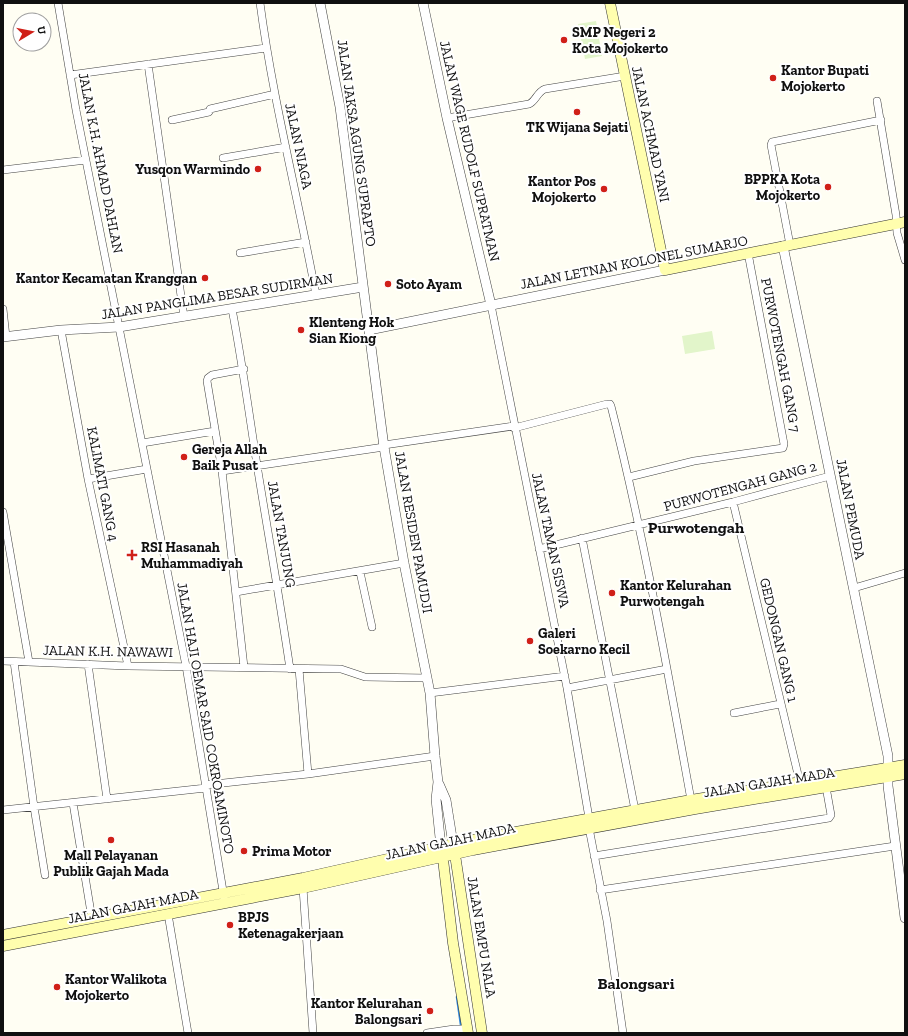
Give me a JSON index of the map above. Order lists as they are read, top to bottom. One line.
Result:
{"streets":{"main road":["JALAN ACHMAD YANI","JALAN LETNAN KOLONEL SUMARJO","JALAN GAJAH MADA","JALAN EMPU NALA"],"street":["JALAN JAKSA AGUNG SUPRAPTO","JALAN NIAGA","JALAN WAGE RUDOLF SUPRATMAN","JALAN K.H. AHMAD DAHLAN","JALAN PANGLIMA BESAR SUDIRMAN","PURWOTENGAH GANG 7","KALIMATI GANG 4","PURWOTENGAH GANG 2","JALAN PEMUDA","JALAN RESIDEN PAMUDJI","JALAN TANJUNG","JALAN TAMAN SISWA","GEDONGAN GANG 1","JALAN K.H. NAWAWI","JALAN HAJI OEMAR SAID COKROAMINOTO"]},"crossings":[["JALAN ACHMAD YANI","JALAN LETNAN KOLONEL SUMARJO"],["JALAN JAKSA AGUNG SUPRAPTO","JALAN PANGLIMA BESAR SUDIRMAN"],["JALAN JAKSA AGUNG SUPRAPTO","JALAN RESIDEN PAMUDJI"],["JALAN NIAGA","JALAN PANGLIMA BESAR SUDIRMAN"],["JALAN WAGE RUDOLF SUPRATMAN","JALAN LETNAN KOLONEL SUMARJO"],["JALAN WAGE RUDOLF SUPRATMAN","JALAN TAMAN SISWA"],["JALAN K.H. AHMAD DAHLAN","JALAN PANGLIMA BESAR SUDIRMAN"],["JALAN K.H. AHMAD DAHLAN","JALAN HAJI OEMAR SAID COKROAMINOTO"],["JALAN LETNAN KOLONEL SUMARJO","PURWOTENGAH GANG 7"],["JALAN LETNAN KOLONEL SUMARJO","JALAN PEMUDA"],["JALAN LETNAN KOLONEL SUMARJO","JALAN RESIDEN PAMUDJI"],["JALAN LETNAN KOLONEL SUMARJO","JALAN TAMAN SISWA"],["JALAN PANGLIMA BESAR SUDIRMAN","KALIMATI GANG 4"],["JALAN PANGLIMA BESAR SUDIRMAN","JALAN RESIDEN PAMUDJI"],["JALAN PANGLIMA BESAR SUDIRMAN","JALAN TANJUNG"],["JALAN PANGLIMA BESAR SUDIRMAN","JALAN HAJI OEMAR SAID COKROAMINOTO"],["KALIMATI GANG 4","JALAN K.H. NAWAWI"],["PURWOTENGAH GANG 2","JALAN PEMUDA"],["PURWOTENGAH GANG 2","JALAN TAMAN SISWA"],["PURWOTENGAH GANG 2","GEDONGAN GANG 1"],["JALAN PEMUDA","JALAN GAJAH MADA"],["JALAN RESIDEN PAMUDJI","JALAN K.H. NAWAWI"],["JALAN RESIDEN PAMUDJI","JALAN GAJAH MADA"],["JALAN RESIDEN PAMUDJI","JALAN EMPU NALA"],["JALAN TANJUNG","JALAN K.H. NAWAWI"],["JALAN TAMAN SISWA","JALAN GAJAH MADA"],["GEDONGAN GANG 1","JALAN GAJAH MADA"],["JALAN K.H. NAWAWI","JALAN HAJI OEMAR SAID COKROAMINOTO"],["JALAN HAJI OEMAR SAID COKROAMINOTO","JALAN GAJAH MADA"],["JALAN GAJAH MADA","JALAN EMPU NALA"]],"districts":["Purwotengah","Balongsari"],"places":{"other":["SMP Negeri 2 Kota Mojokerto","Kantor Bupati Mojokerto","TK Wijana Sejati","Yusqon Warmindo","BPPKA Kota Mojokerto","Kantor Pos Mojokerto","Kantor Kecamatan Kranggan","Soto Ayam","Klenteng Hok Sian Kiong","Gereja Allah Baik Pusat","Kantor Kelurahan Purwotengah","Galeri Soekarno Kecil","Mall Pelayanan Publik Gajah Mada","Prima Motor","BPJS Ketenagakerjaan","Kantor Walikota Mojokerto","Kantor Kelurahan Balongsari"],"health":["RSI Hasanah Muhammadiyah"]},"north":"right"}
